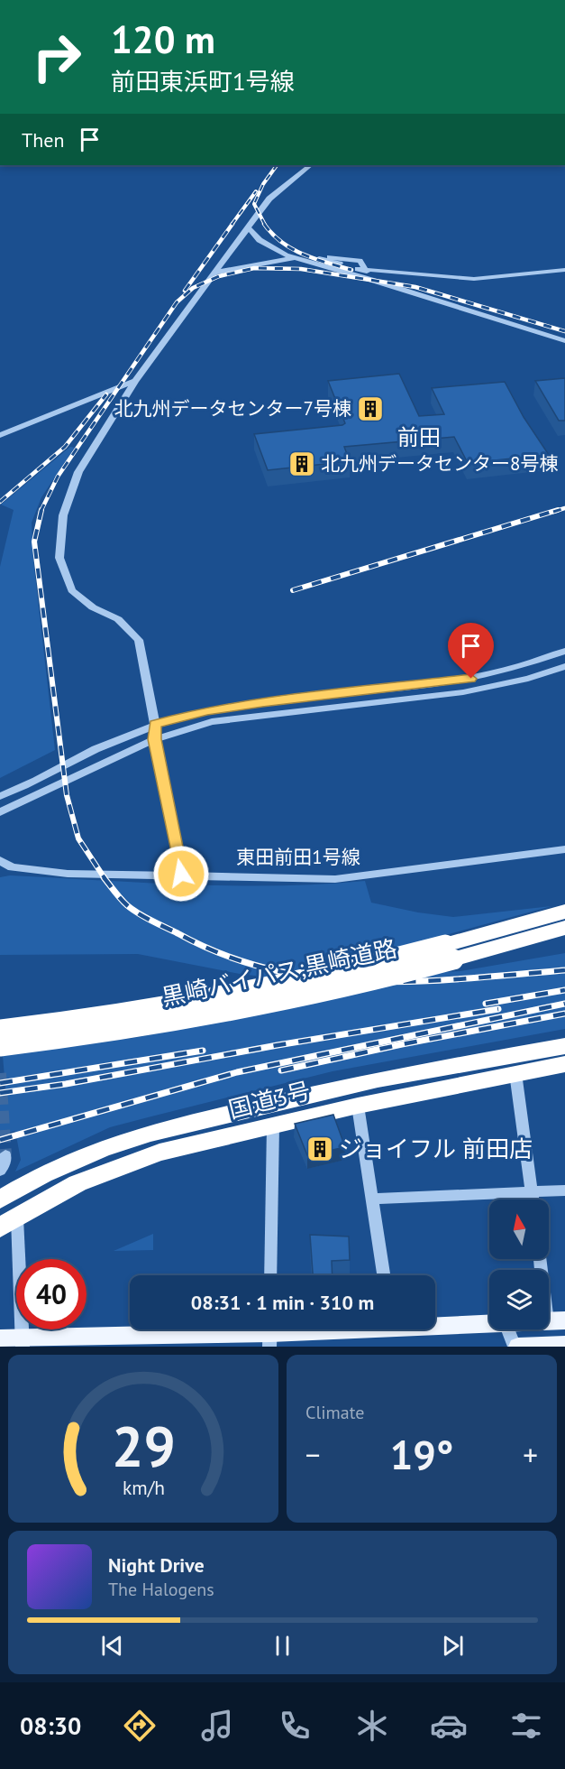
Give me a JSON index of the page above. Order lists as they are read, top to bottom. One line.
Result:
{"streets":{"highway":["黒崎バイパス;黒崎道路","国道3号"],"street":["東田前田1号線"]},"districts":["前田"],"places":{"building":["北九州データセンター7号棟","北九州データセンター8号棟","ジョイフル 前田店"]},"north":"top","page":{"turn":["120 m","前田東浜町1号線"],"then":"Then","limit":"40","trip":"08:31 · 1 min · 310 m","tile":"Climate","heat":["−","19°","+"],"song":["Night Drive","The Halogens"],"tabs":"08:30","gauge":["29","km/h"]}}
